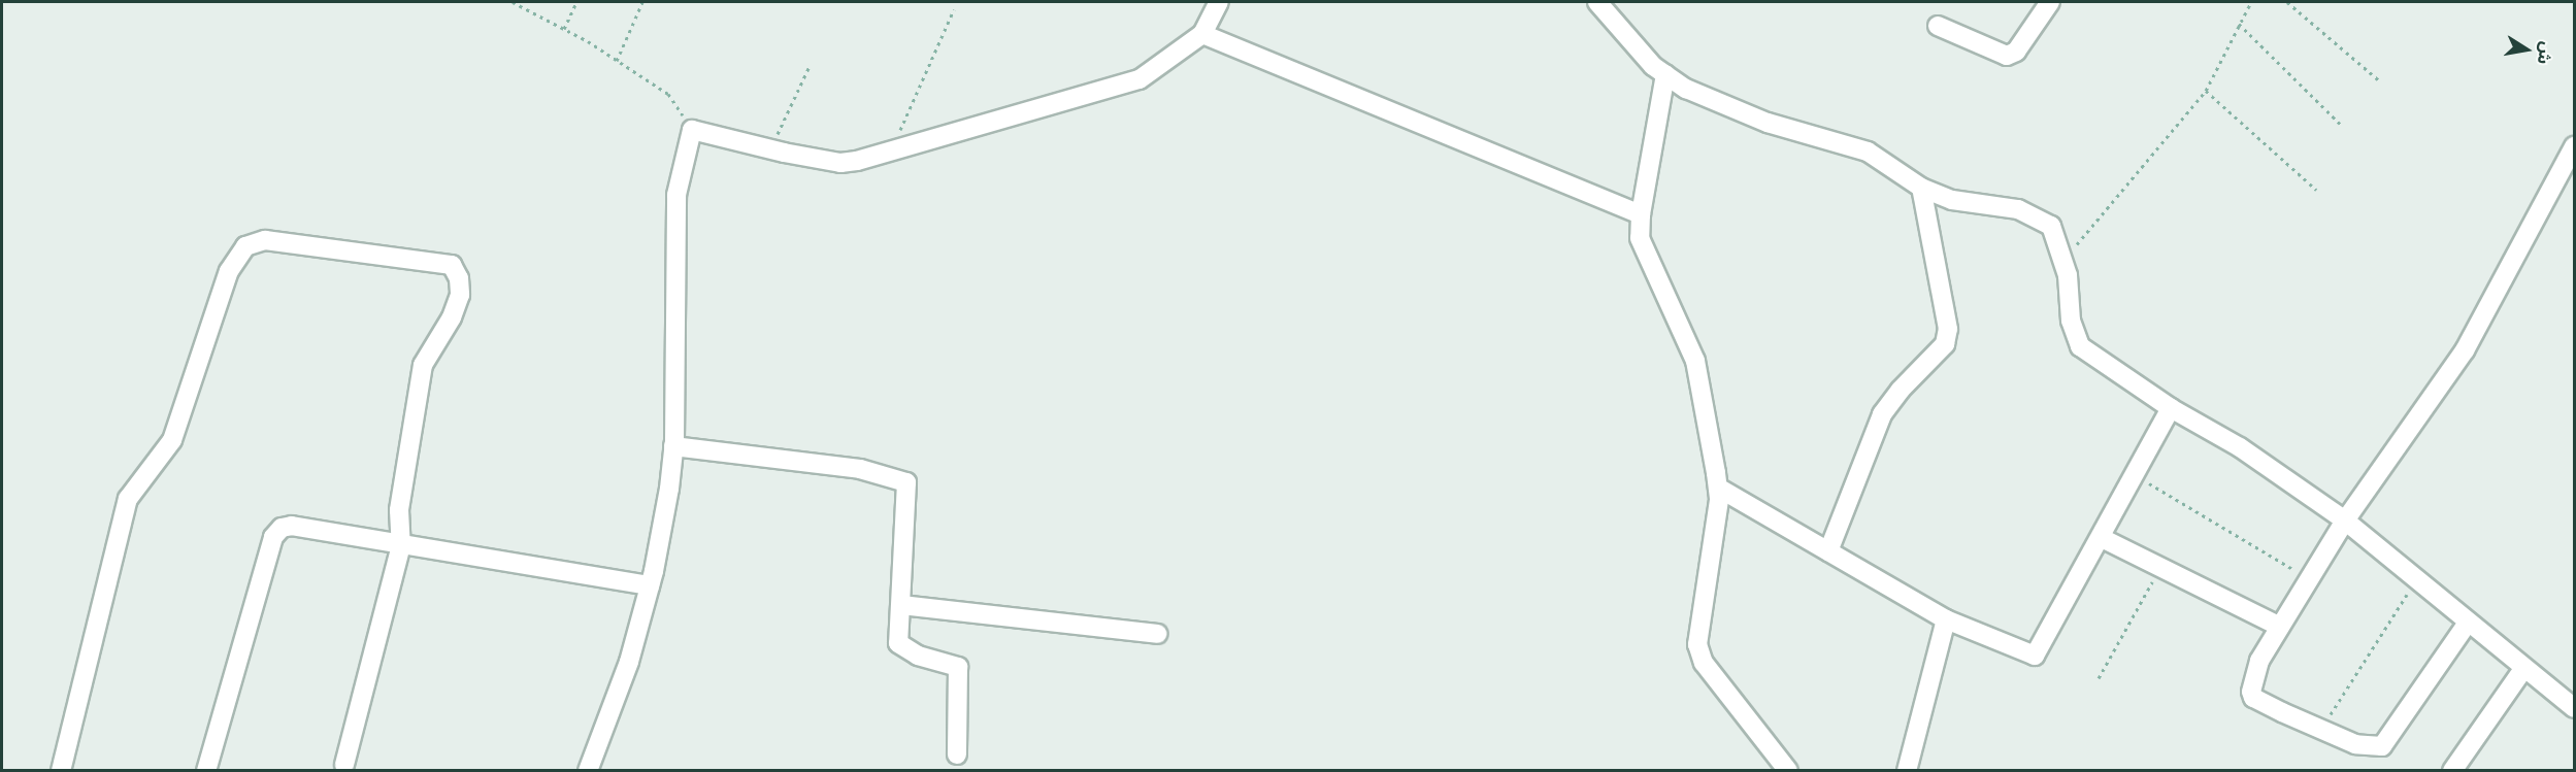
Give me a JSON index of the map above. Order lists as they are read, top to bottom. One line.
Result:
{"north":"right"}
